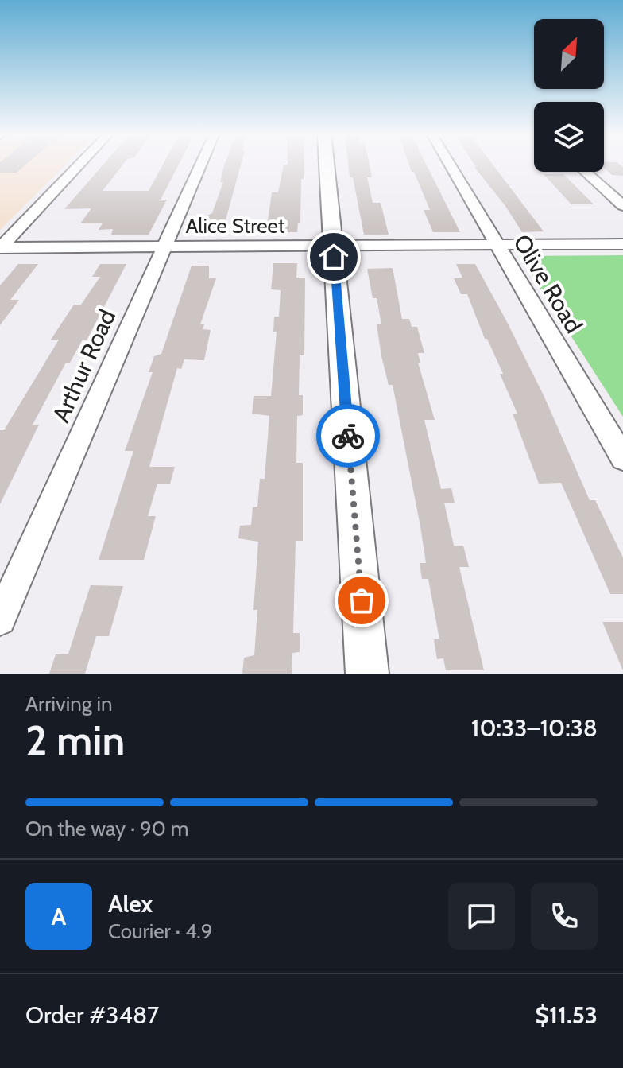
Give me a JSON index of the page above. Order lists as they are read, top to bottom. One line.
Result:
{"streets":{"street":["Alice Street","Olive Road","Arthur Road"]},"crossings":[["Alice Street","Olive Road"],["Alice Street","Arthur Road"]],"north":"top right","page":{"heading":["2 min","Arriving in","10:33–10:38"],"panel":["Alex","Courier · 4.9","Order #3487","$11.53"],"bar":"On the way · 90 m","round":"A"}}
